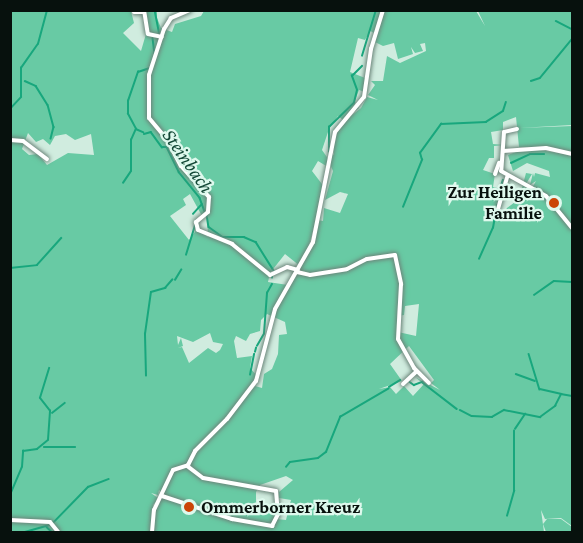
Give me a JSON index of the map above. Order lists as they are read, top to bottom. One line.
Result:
{"water":["Steinbach"],"places":["Zur Heiligen Familie","Ommerborner Kreuz"]}
